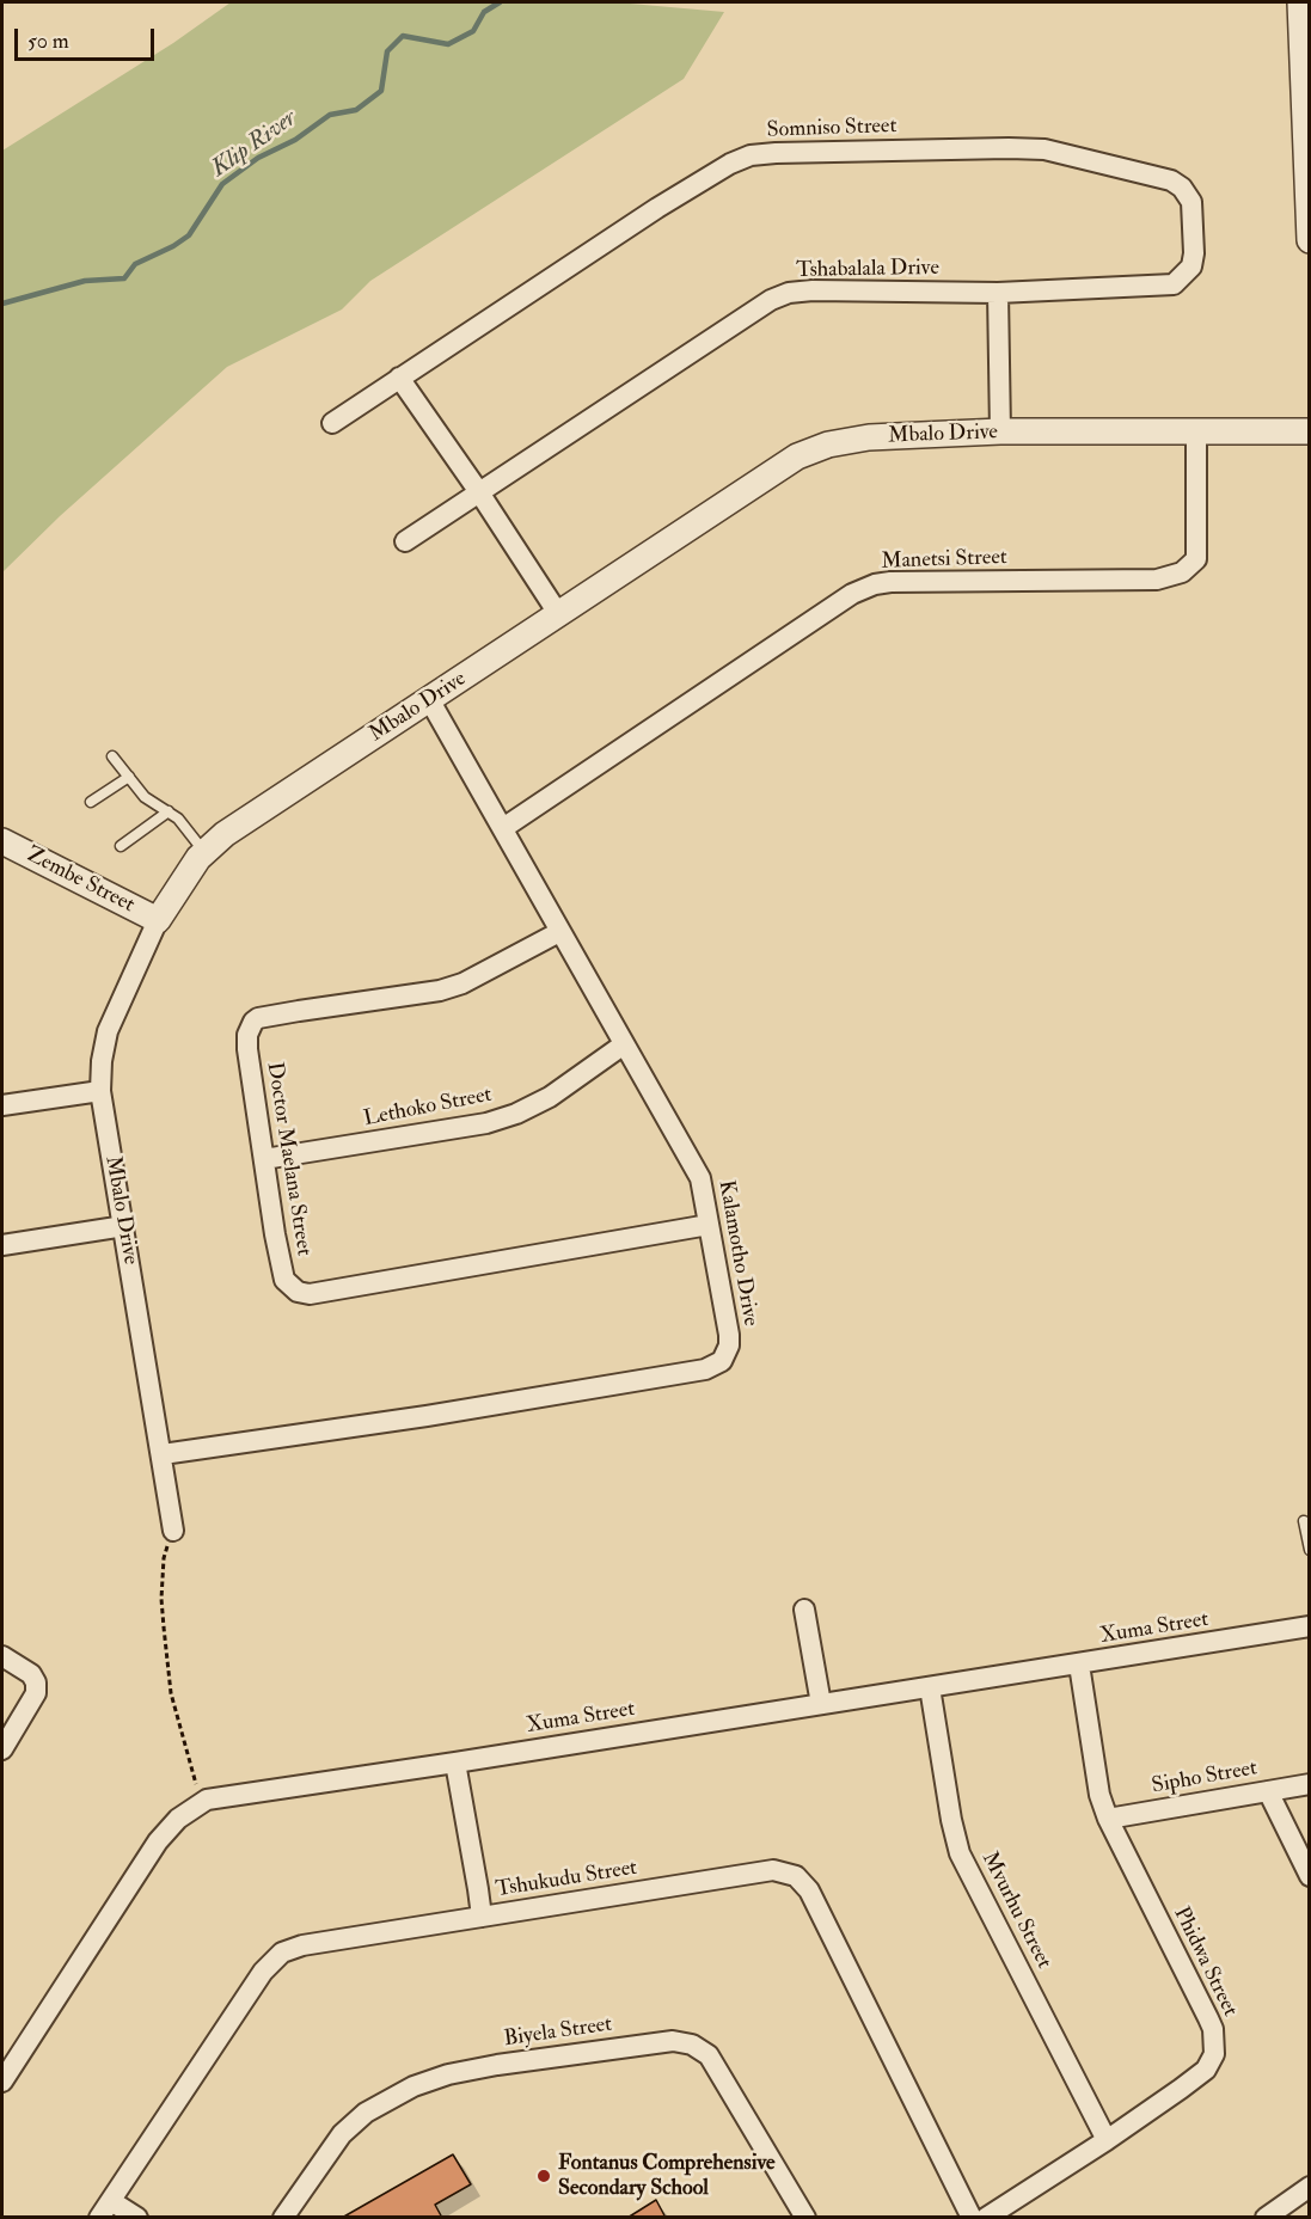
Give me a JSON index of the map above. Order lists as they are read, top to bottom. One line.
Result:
{"streets":{"street":["Somniso Street","Tshabalala Drive","Mbalo Drive","Manetsi Street","Zembe Street","Lethoko Street","Doctor Maelana Street","Kalamotho Drive","Xuma Street","Sipho Street","Tshukudu Street","Mvurhu Street","Phidwa Street","Biyela Street"]},"crossings":[["Somniso Street","Tshabalala Drive"],["Mbalo Drive","Manetsi Street"],["Mbalo Drive","Zembe Street"],["Mbalo Drive","Kalamotho Drive"],["Manetsi Street","Kalamotho Drive"],["Lethoko Street","Doctor Maelana Street"],["Lethoko Street","Kalamotho Drive"],["Doctor Maelana Street","Kalamotho Drive"],["Xuma Street","Mvurhu Street"],["Xuma Street","Phidwa Street"],["Sipho Street","Phidwa Street"],["Mvurhu Street","Phidwa Street"]],"water":["Klip River"],"places":["Fontanus Comprehensive Secondary School"],"scale_bar":"50 m"}
